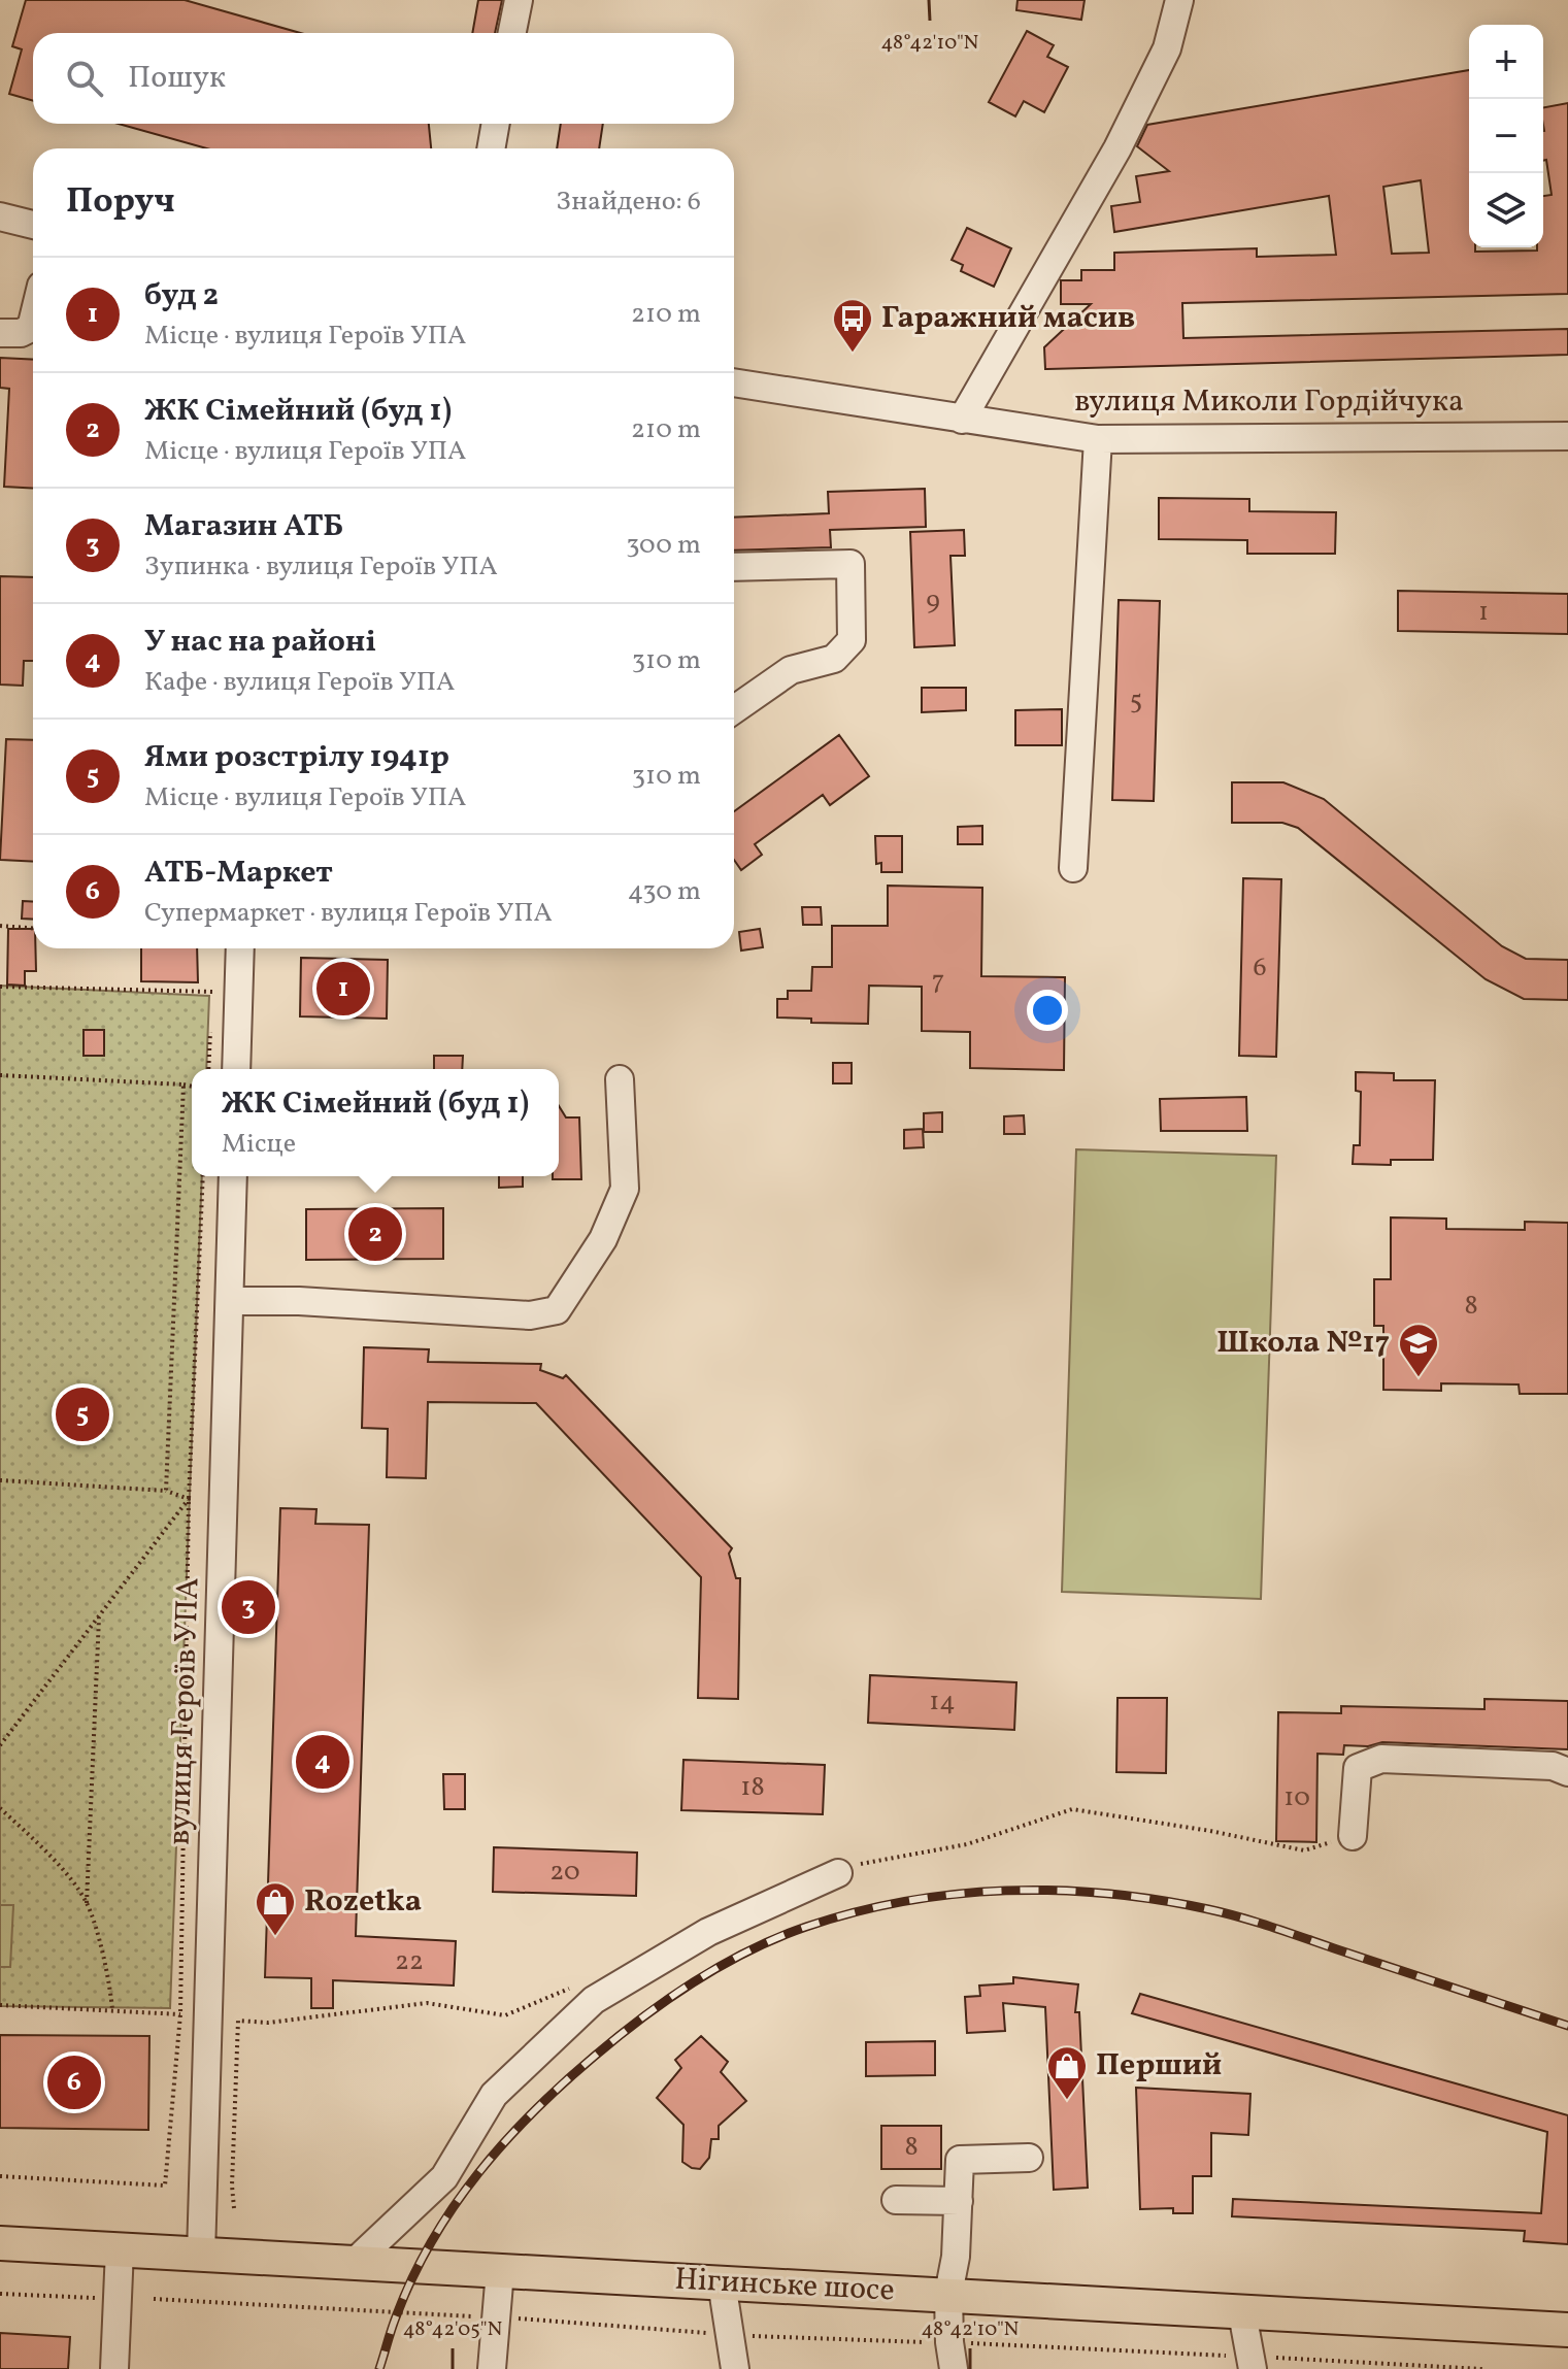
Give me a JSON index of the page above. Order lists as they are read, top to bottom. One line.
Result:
{"streets":{"main road":["Нігинське шосе"],"street":["вулиця Миколи Гордійчука","вулиця Героїв УПА"]},"crossings":[["вулиця Героїв УПА","Нігинське шосе"]],"places":{"bus stop":["Гаражний масив"],"school or university":["Школа №17"],"shop":["Rozetka","Перший"]},"house_numbers":["9","1","5","6","7","8","14","18","10","20","22","8"],"page":{"map_buttons":["+","−"],"search":"Пошук","heading":["Поруч","Знайдено: 6"],"list":[{"mark":"1","name":"буд 2","note":"Місце · вулиця Героїв УПА","value":"210 m"},{"mark":"2","name":"ЖК Сімейний (буд 1)","note":"Місце · вулиця Героїв УПА","value":"210 m"},{"mark":"3","name":"Магазин АТБ","note":"Зупинка · вулиця Героїв УПА","value":"300 m"},{"mark":"4","name":"У нас на районі","note":"Кафе · вулиця Героїв УПА","value":"310 m"},{"mark":"5","name":"Ями розстрілу 1941р","note":"Місце · вулиця Героїв УПА","value":"310 m"},{"mark":"6","name":"АТБ-Маркет","note":"Супермаркет · вулиця Героїв УПА","value":"430 m"}],"pins":["1","2","5","3","4","6"],"popup":["ЖК Сімейний (буд 1)","Місце"]},"coordinates":["48°42'10\"N","48°42'05\"N"]}
